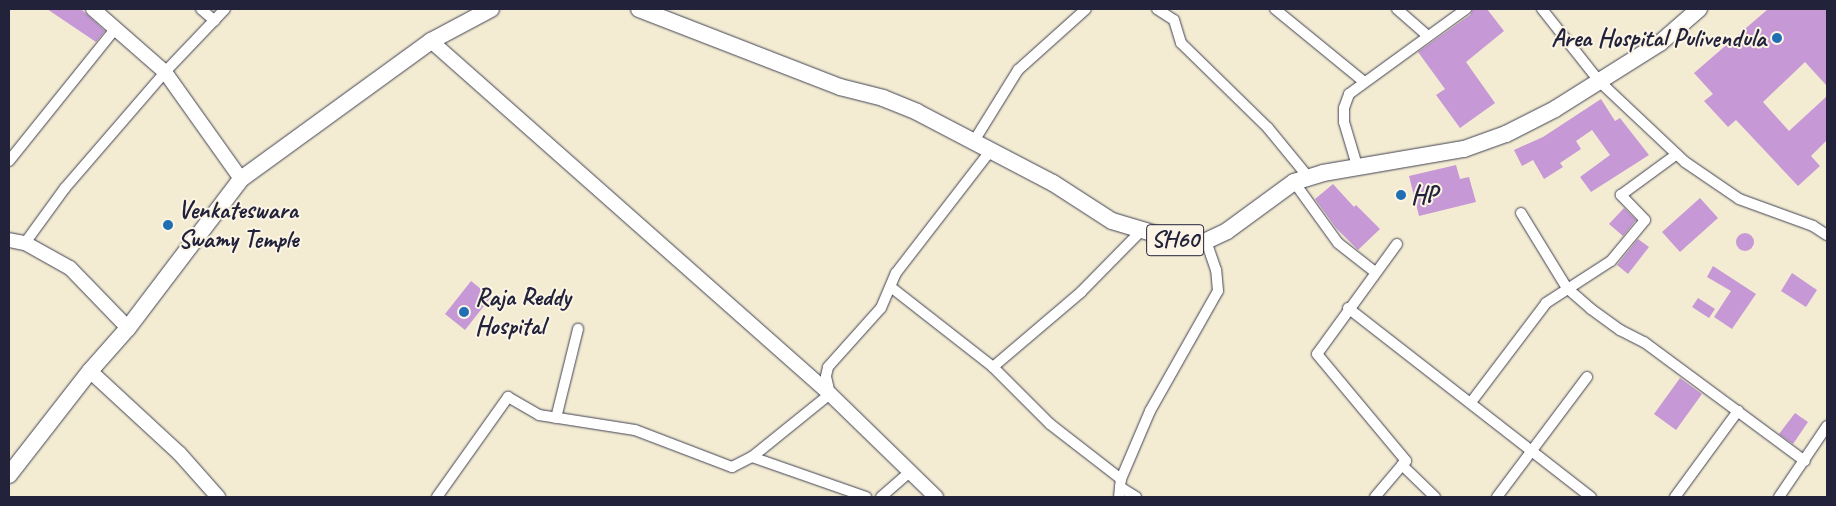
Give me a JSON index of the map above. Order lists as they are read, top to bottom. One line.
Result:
{"streets":{"main road":["SH60"]},"places":["Area Hospital Pulivendula","HP","Venkateswara Swamy Temple","Raja Reddy Hospital"]}
